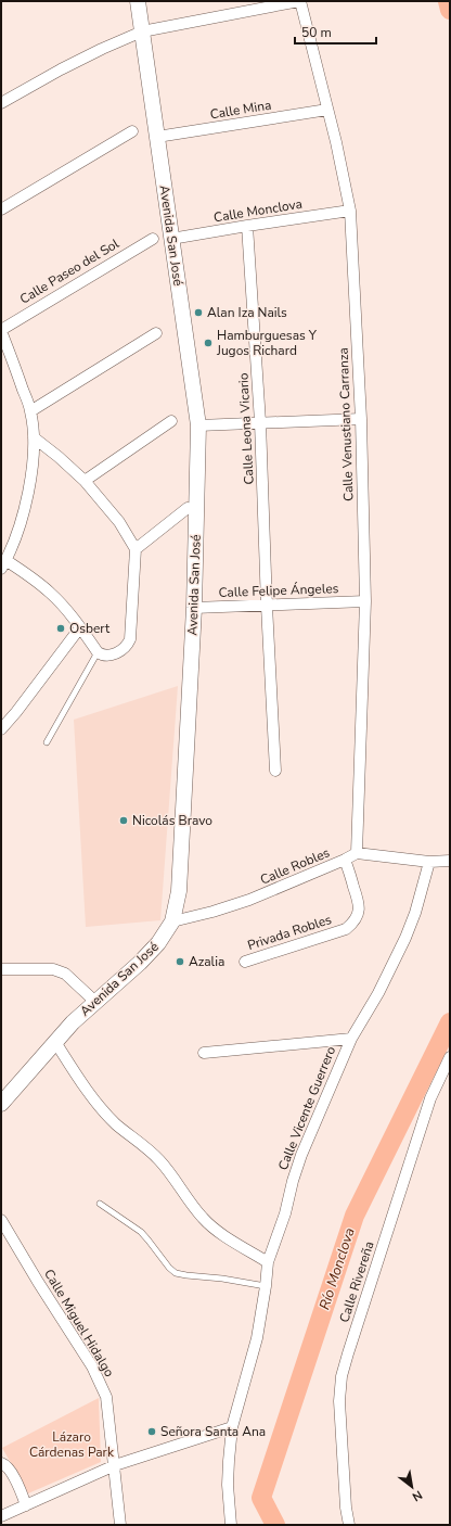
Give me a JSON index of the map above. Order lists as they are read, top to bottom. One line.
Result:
{"streets":{"street":["Calle Mina","Calle Monclova","Avenida San José","Calle Paseo del Sol","Calle Venustiano Carranza","Calle Leona Vicario","Calle Felipe Ángeles","Calle Robles","Privada Robles","Calle Vicente Guerrero","Calle Rivereña","Calle Miguel Hidalgo"]},"crossings":[["Calle Mina","Avenida San José"],["Calle Mina","Calle Venustiano Carranza"],["Calle Monclova","Avenida San José"],["Calle Monclova","Calle Venustiano Carranza"],["Calle Monclova","Calle Leona Vicario"],["Avenida San José","Calle Felipe Ángeles"],["Avenida San José","Calle Robles"],["Calle Venustiano Carranza","Calle Felipe Ángeles"],["Calle Venustiano Carranza","Calle Robles"],["Calle Leona Vicario","Calle Felipe Ángeles"],["Calle Robles","Privada Robles"]],"water":["Río Monclova"],"parks":["Lázaro Cárdenas Park"],"places":["Alan Iza Nails","Hamburguesas Y Jugos Richard","Osbert","Nicolás Bravo","Azalia","Señora Santa Ana"],"scale_bar":"50 m","north":"bottom right"}
